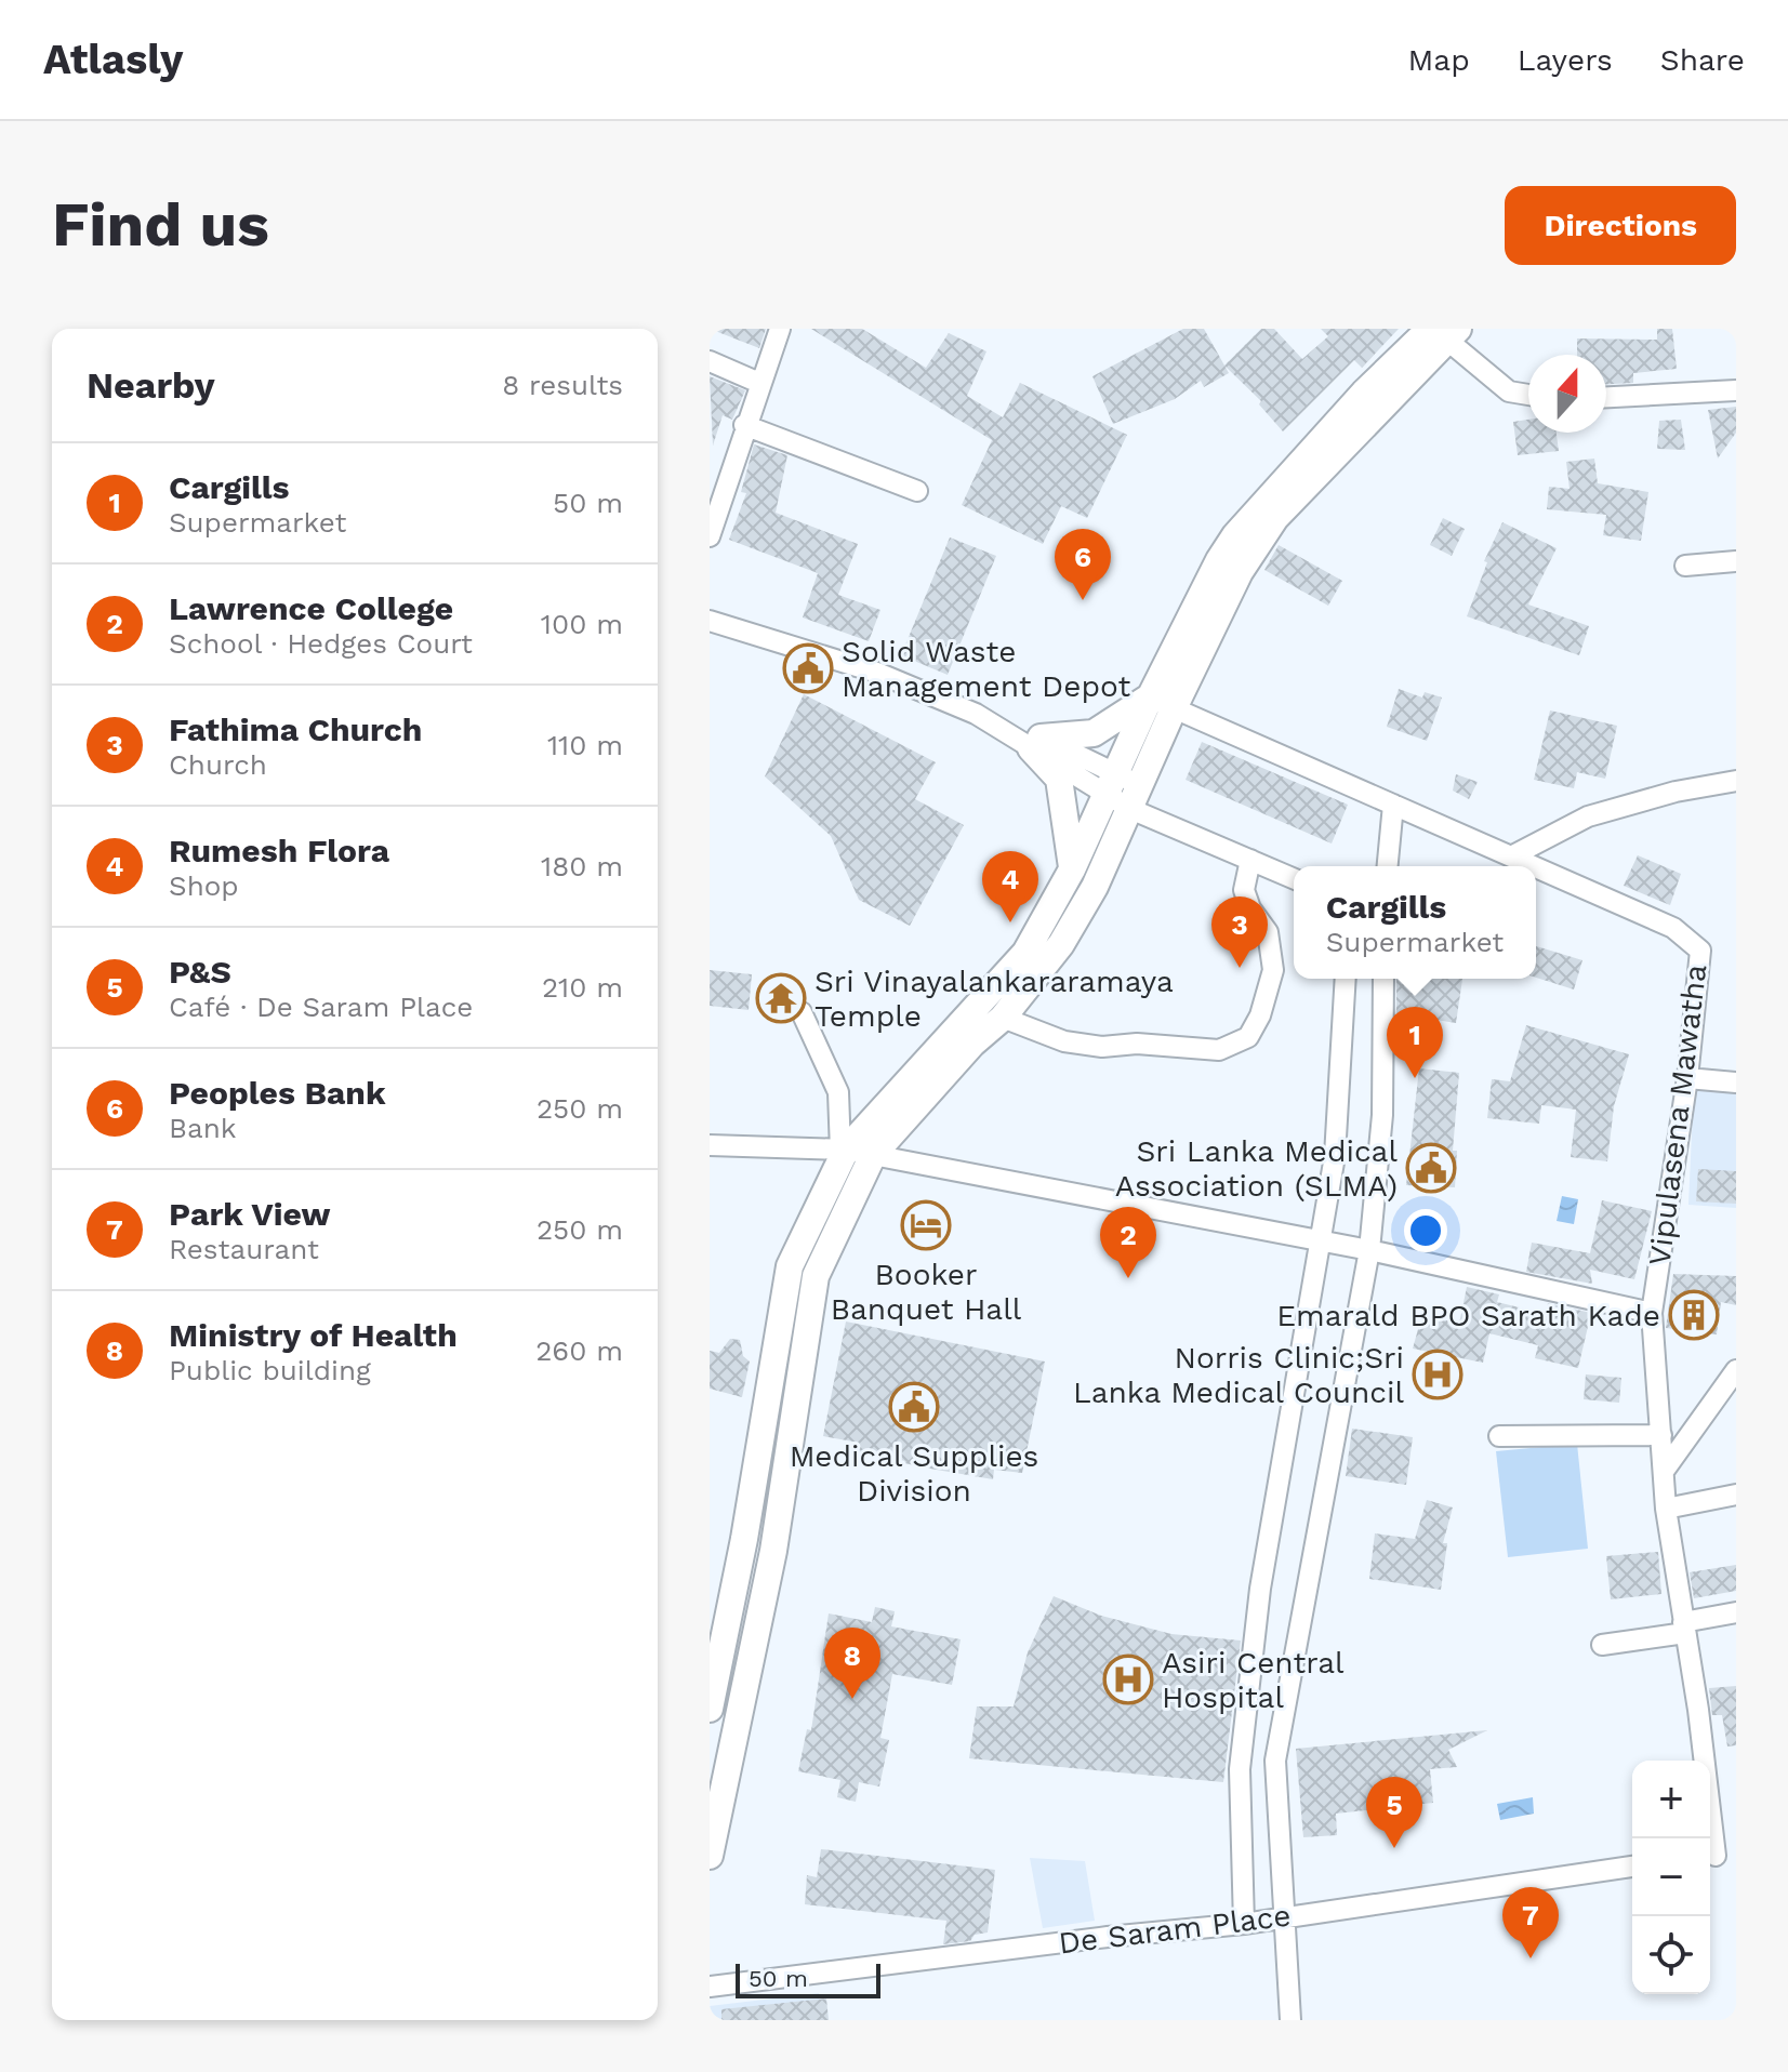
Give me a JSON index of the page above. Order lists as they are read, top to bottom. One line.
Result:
{"streets":{"street":["Vipulasena Mawatha","De Saram Place"]},"places":{"public building":["Solid Waste Management Depot","Sri Lanka Medical Association (SLMA)","Medical Supplies Division"],"temple":["Sri Vinayalankararamaya Temple"],"hotel":["Booker Banquet Hall"],"building":["Emarald BPO Sarath Kade"],"hospital":["Norris Clinic;Sri Lanka Medical Council","Asiri Central Hospital"]},"scale_bar":"50 m","north":"top","page":{"header":"Atlasly","nav":["Map","Layers","Share"],"buttons":"Directions","title":"Find us","heading":["Nearby","8 results"],"list":[{"mark":"1","name":"Cargills","note":"Supermarket","value":"50 m"},{"mark":"2","name":"Lawrence College","note":"School · Hedges Court","value":"100 m"},{"mark":"3","name":"Fathima Church","note":"Church","value":"110 m"},{"mark":"4","name":"Rumesh Flora","note":"Shop","value":"180 m"},{"mark":"5","name":"P&S","note":"Café · De Saram Place","value":"210 m"},{"mark":"6","name":"Peoples Bank","note":"Bank","value":"250 m"},{"mark":"7","name":"Park View","note":"Restaurant","value":"250 m"},{"mark":"8","name":"Ministry of Health","note":"Public building","value":"260 m"}],"pins":["6","4","3","1","2","8","5","7"],"popup":["Cargills","Supermarket"],"map_buttons":["+","−"],"scale":"50 m"}}
